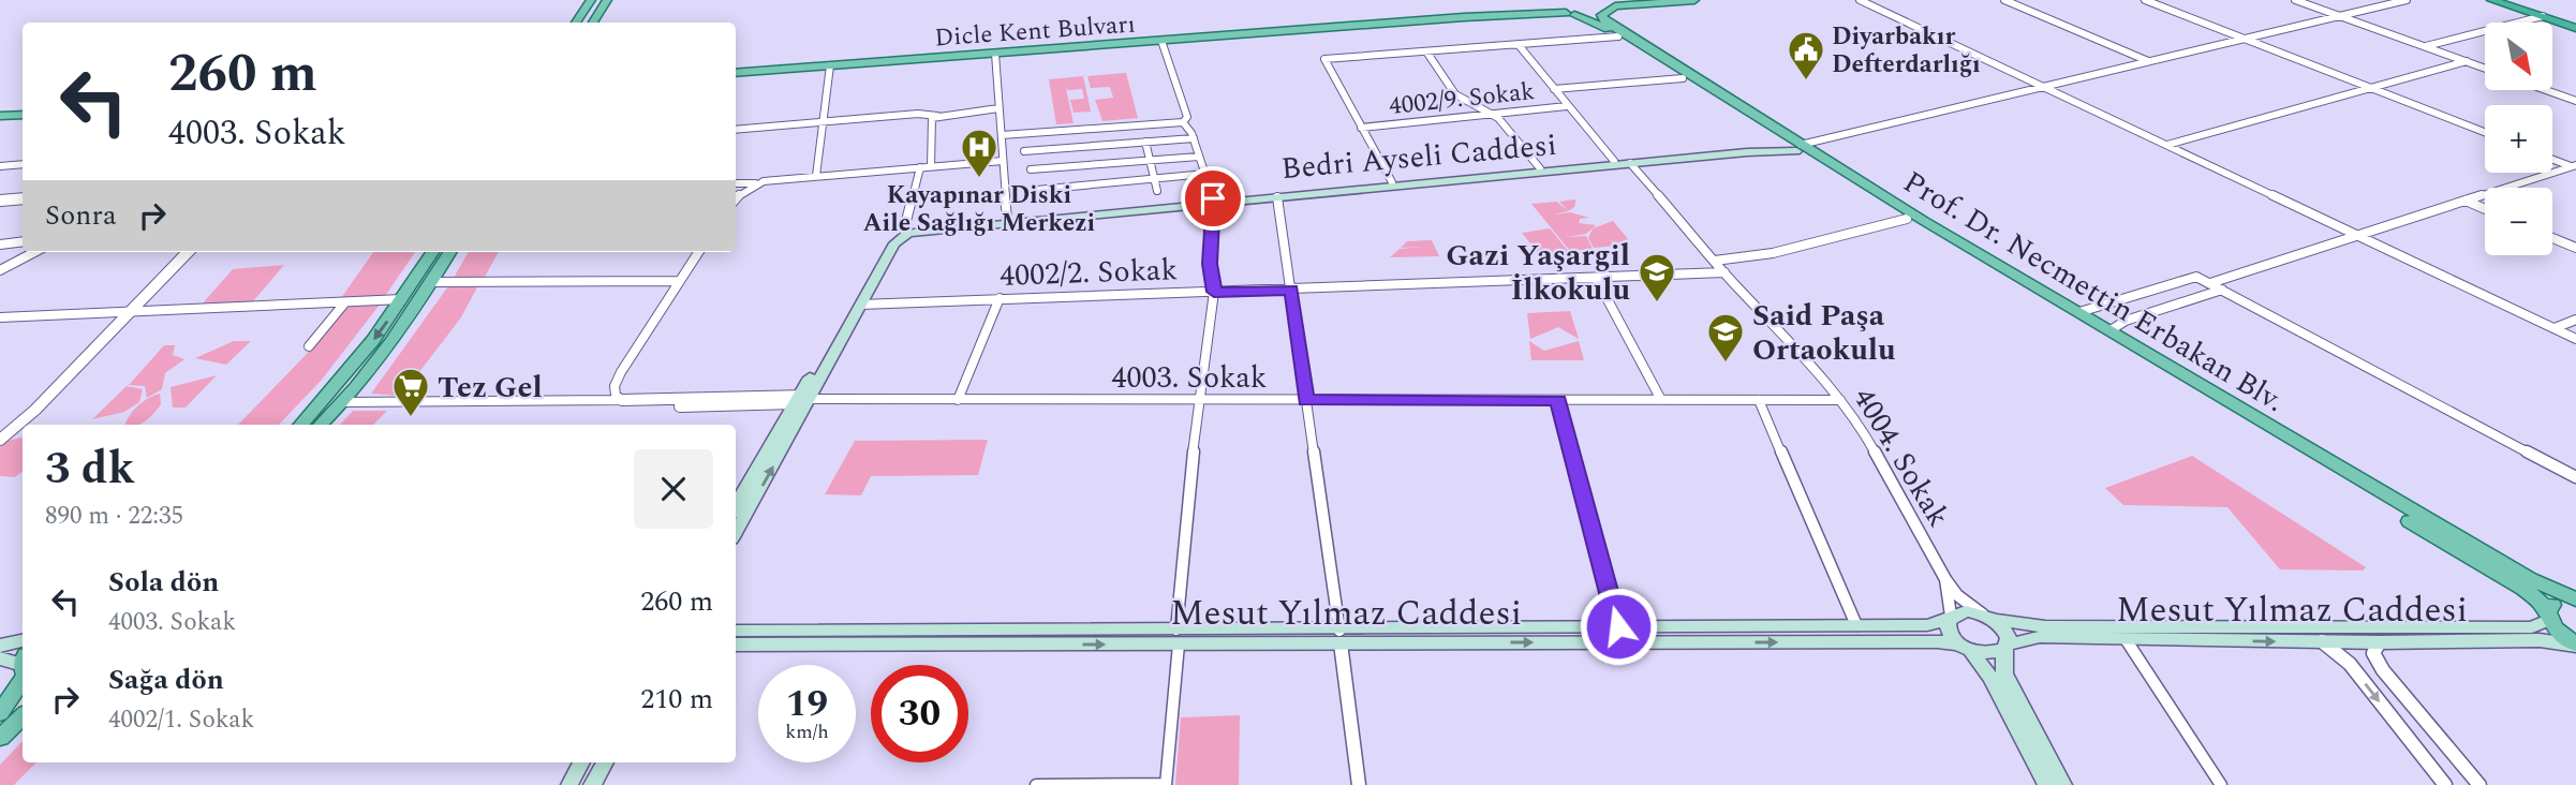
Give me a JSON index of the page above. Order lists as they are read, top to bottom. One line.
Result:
{"streets":{"main road":["Dicle Kent Bulvarı","Bedri Ayseli Caddesi","Prof. Dr. Necmettin Erbakan Blv.","Mesut Yılmaz Caddesi"],"street":["4002/9. Sokak","4002/2. Sokak","4003. Sokak","4004. Sokak"]},"crossings":[["Dicle Kent Bulvarı","Prof. Dr. Necmettin Erbakan Blv."],["Bedri Ayseli Caddesi","4002/2. Sokak"],["Bedri Ayseli Caddesi","Prof. Dr. Necmettin Erbakan Blv."],["Bedri Ayseli Caddesi","4003. Sokak"],["Bedri Ayseli Caddesi","4004. Sokak"],["4002/2. Sokak","4004. Sokak"],["Prof. Dr. Necmettin Erbakan Blv.","Mesut Yılmaz Caddesi"],["4003. Sokak","4004. Sokak"]],"places":{"public building":["Diyarbakır Defterdarlığı"],"hospital":["Kayapınar Diski Aile Sağlığı Merkezi"],"school or university":["Gazi Yaşargil İlkokulu","Said Paşa Ortaokulu"],"supermarket":["Tez Gel"]},"north":"bottom right","page":{"map_buttons":["+","−"],"turn":["260 m","4003. Sokak"],"then":"Sonra","heading":["3 dk","890 m · 22:35"],"list":[{"name":"Sola dön","note":"4003. Sokak","value":"260 m"},{"name":"Sağa dön","note":"4002/1. Sokak","value":"210 m"}],"speed":"19 km/h","limit":"30"}}
